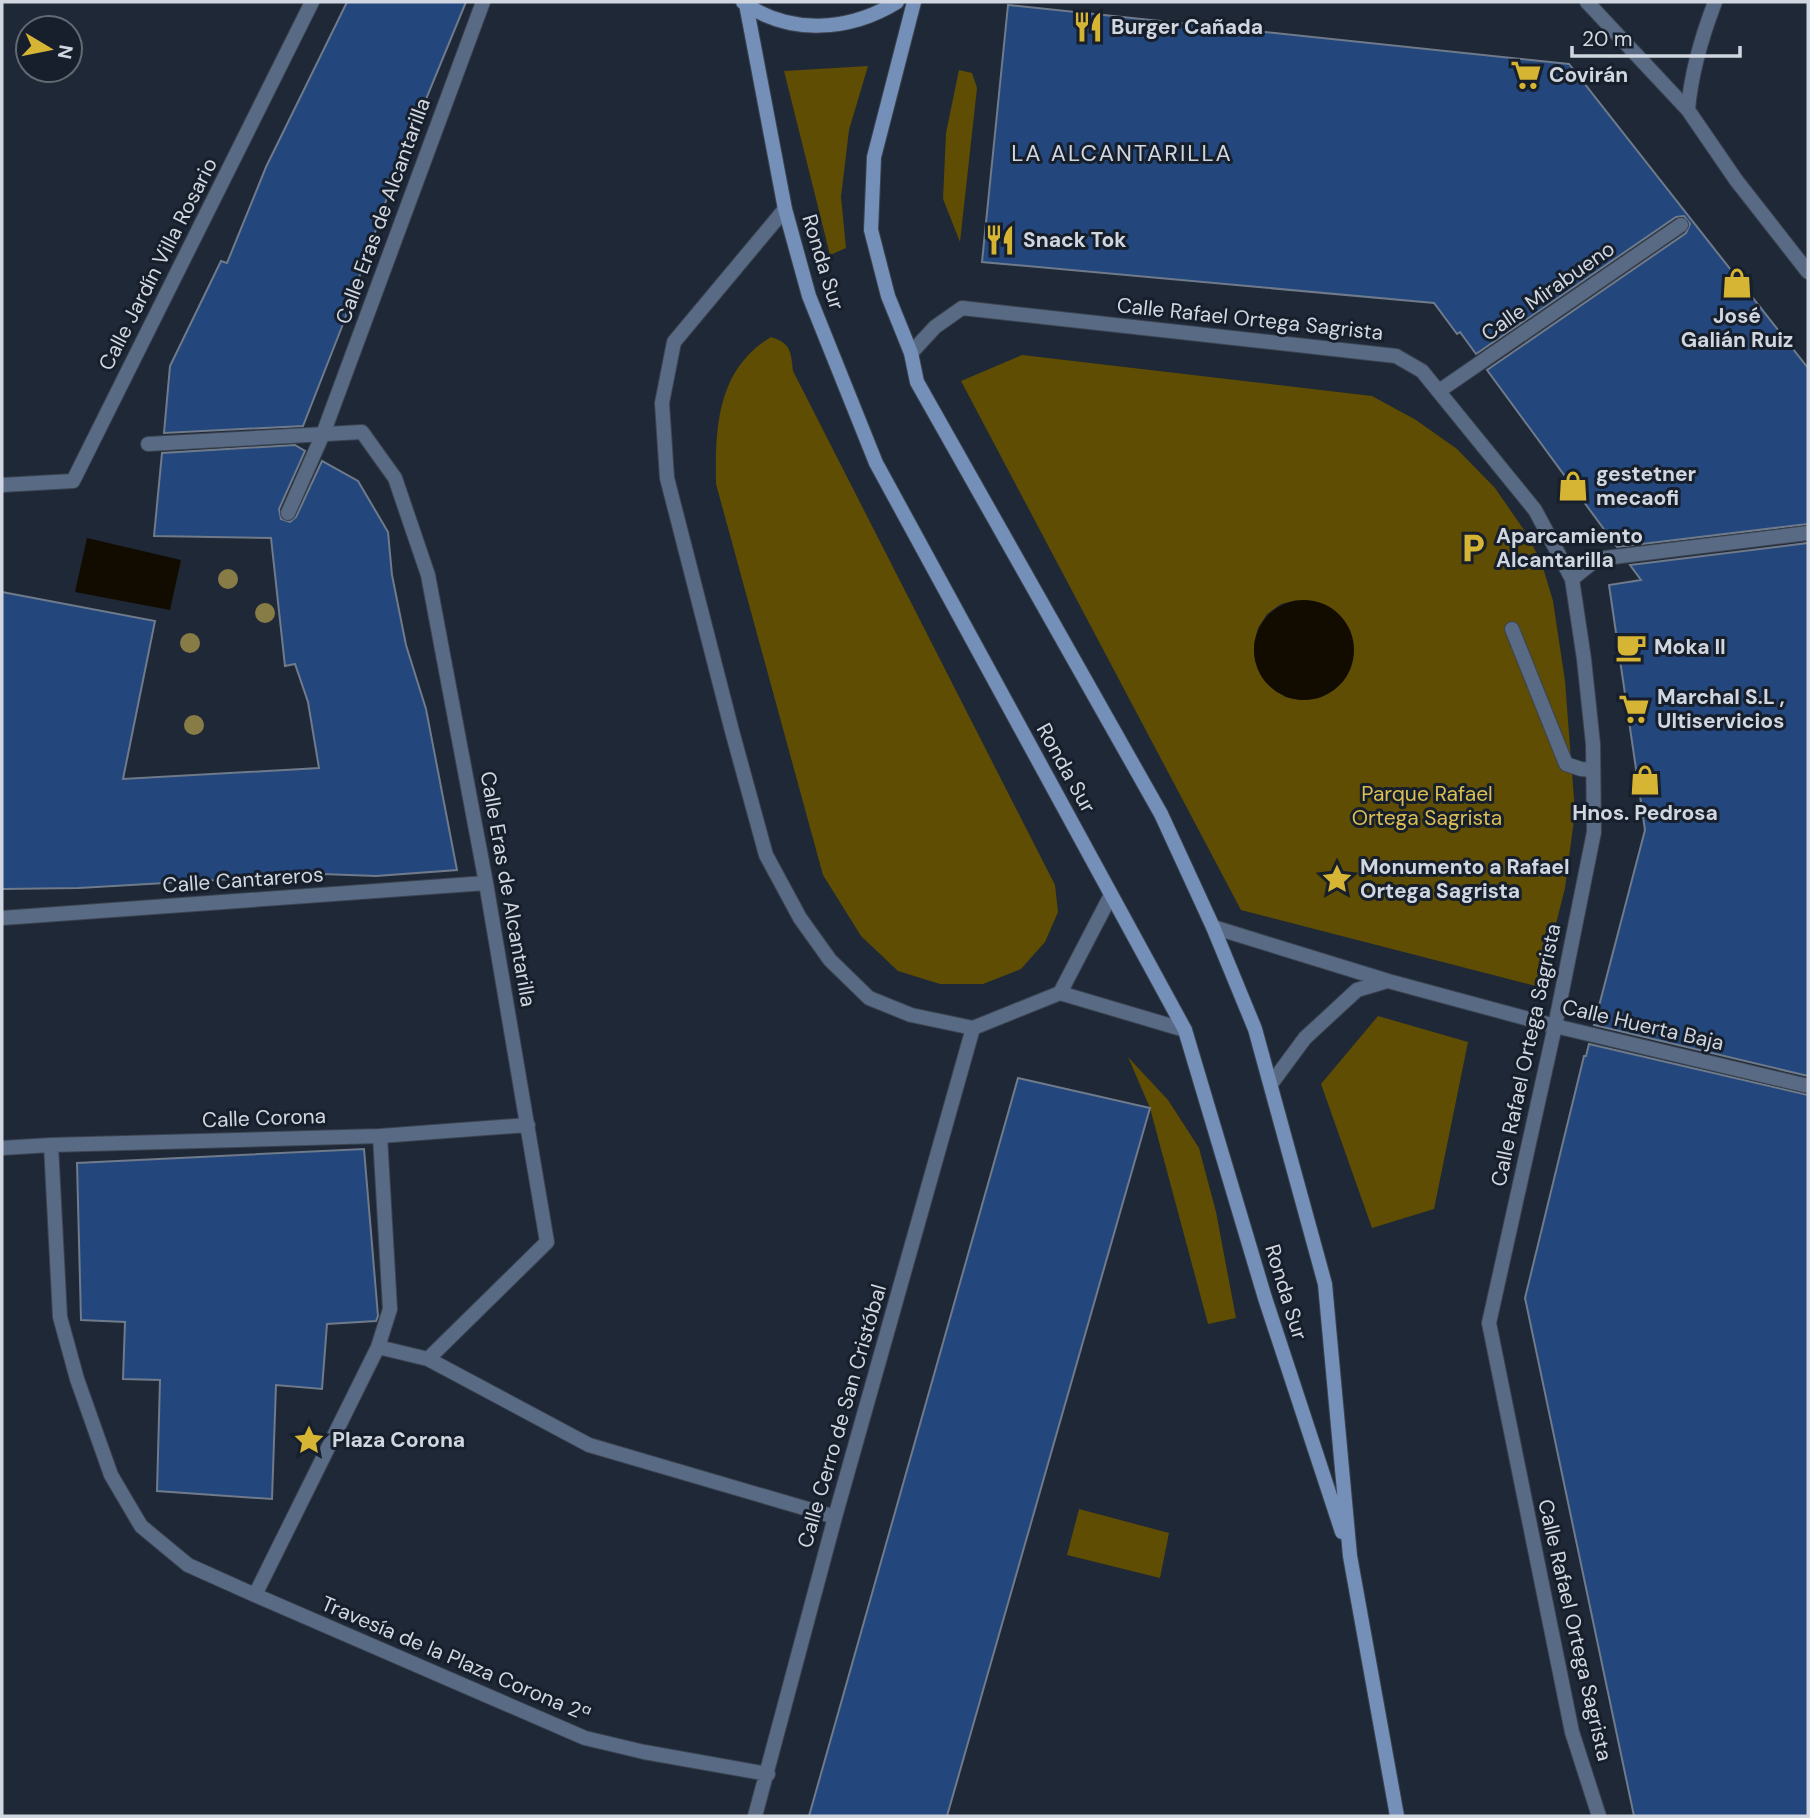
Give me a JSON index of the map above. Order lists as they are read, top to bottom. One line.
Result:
{"streets":{"main road":["Ronda Sur"],"street":["Calle Eras de Alcantarilla","Calle Jardín Villa Rosario","Calle Mirabueno","Calle Rafael Ortega Sagrista","Calle Cantareros","Calle Huerta Baja","Calle Corona","Calle Cerro de San Cristóbal","Travesía de la Plaza Corona 2ª"]},"crossings":[["Calle Eras de Alcantarilla","Calle Cantareros"],["Calle Eras de Alcantarilla","Calle Corona"],["Ronda Sur","Calle Rafael Ortega Sagrista"],["Ronda Sur","Calle Huerta Baja"],["Calle Mirabueno","Calle Rafael Ortega Sagrista"],["Calle Rafael Ortega Sagrista","Calle Huerta Baja"],["Calle Corona","Travesía de la Plaza Corona 2ª"],["Calle Cerro de San Cristóbal","Travesía de la Plaza Corona 2ª"]],"districts":["LA ALCANTARILLA"],"parks":["Parque Rafael Ortega Sagrista"],"places":{"restaurant":["Burger Cañada","Snack Tok"],"supermarket":["Covirán","Marchal S.L , Ultiservicios"],"shop":["José Galián Ruiz","gestetner mecaofi","Hnos. Pedrosa"],"parking":["Aparcamiento Alcantarilla"],"cafe":["Moka II"],"place":["Monumento a Rafael Ortega Sagrista","Plaza Corona"]},"scale_bar":"20 m","north":"right"}
